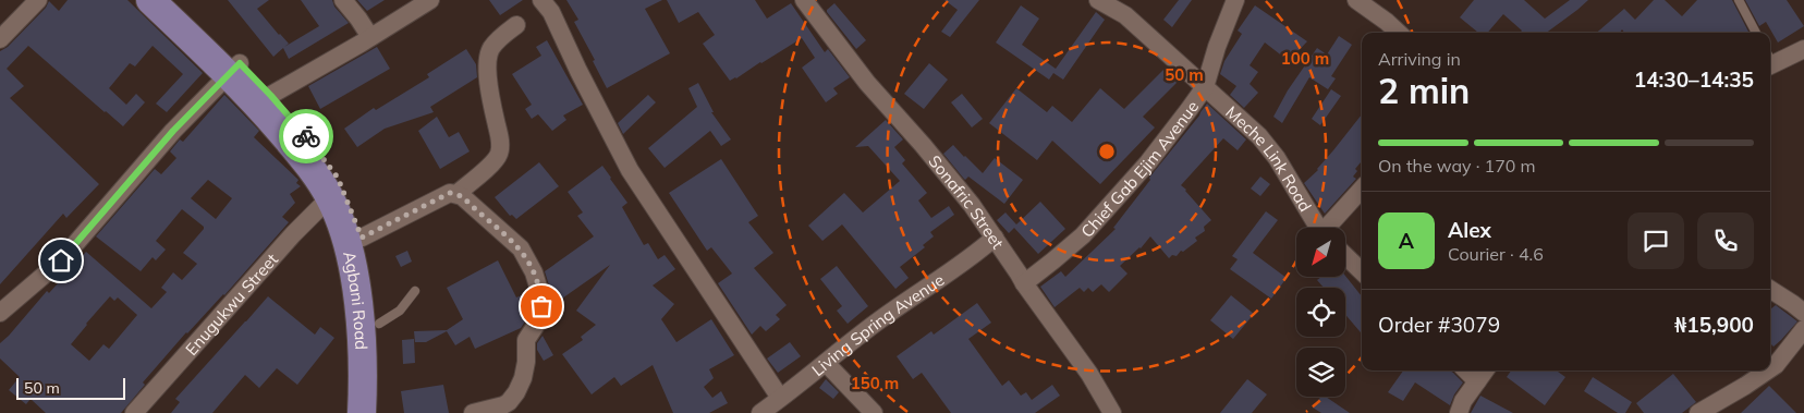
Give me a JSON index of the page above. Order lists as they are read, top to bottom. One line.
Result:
{"streets":{"main road":["Agbani Road"],"street":["Meche Link Road","Chief Gab Ejim Avenue","Sonafric Street","Enugukwu Street","Living Spring Avenue"]},"crossings":[["Meche Link Road","Chief Gab Ejim Avenue"],["Chief Gab Ejim Avenue","Sonafric Street"],["Sonafric Street","Living Spring Avenue"],["Agbani Road","Enugukwu Street"]],"scale_bar":"50 m","north":"bottom left","page":{"heading":["2 min","Arriving in","14:30–14:35"],"panel":["Alex","Courier · 4.6","Order #3079","₦15,900"],"bar":"On the way · 170 m","round":"A","scale":"50 m"},"rings":["100 m","50 m","150 m"]}
